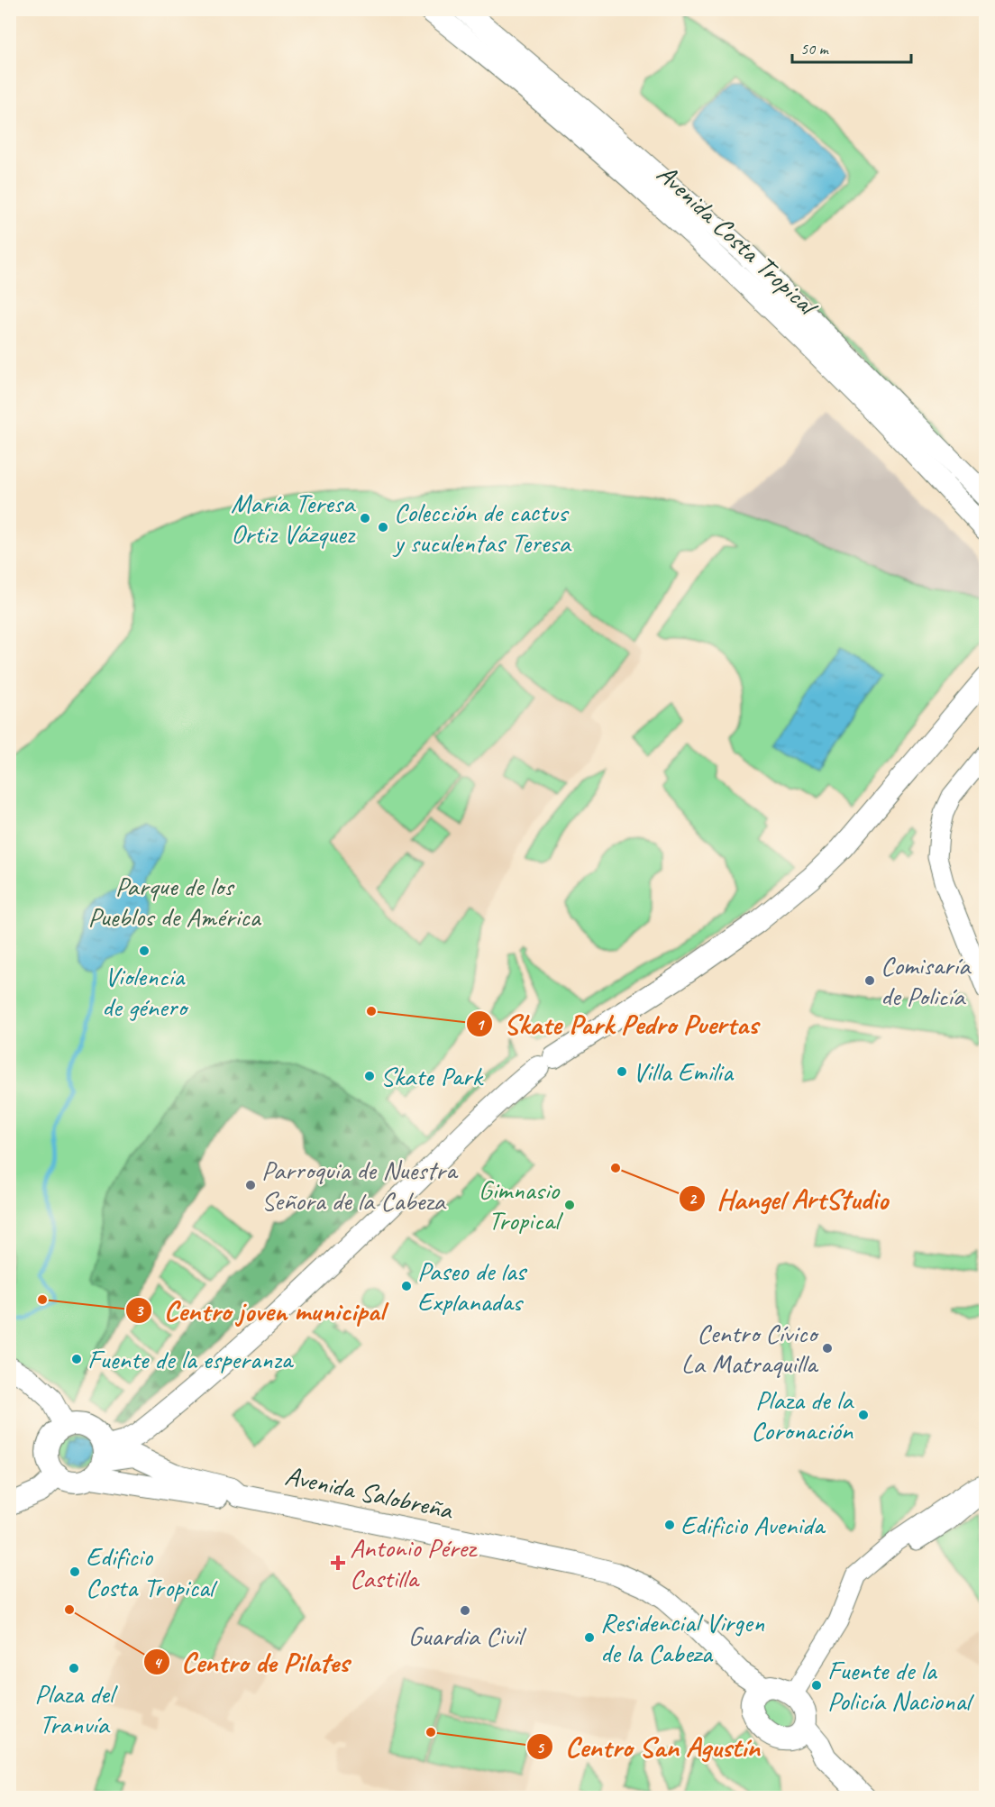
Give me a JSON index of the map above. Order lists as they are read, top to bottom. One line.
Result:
{"streets":{"main road":["Avenida Costa Tropical","Avenida Salobreña"]},"parks":["Parque de los Pueblos de América"],"places":{"other":["María Teresa Ortiz Vázquez","Colección de cactus y suculentas Teresa","Violencia de género","Comisaría de Policía","Skate Park Pedro Puertas","Villa Emilia","Skate Park","Hangel ArtStudio","Parroquia de Nuestra Señora de la Cabeza","Gimnasio Tropical","Paseo de las Explanadas","Centro joven municipal","Centro Cívico La Matraquilla","Fuente de la esperanza","Plaza de la Coronación","Edificio Avenida","Edificio Costa Tropical","Centro de Pilates","Guardia Civil","Residencial Virgen de la Cabeza","Plaza del Tranvía","Fuente de la Policía Nacional","Centro San Agustín"],"health":["Antonio Pérez Castilla"]},"scale_bar":"50 m"}
